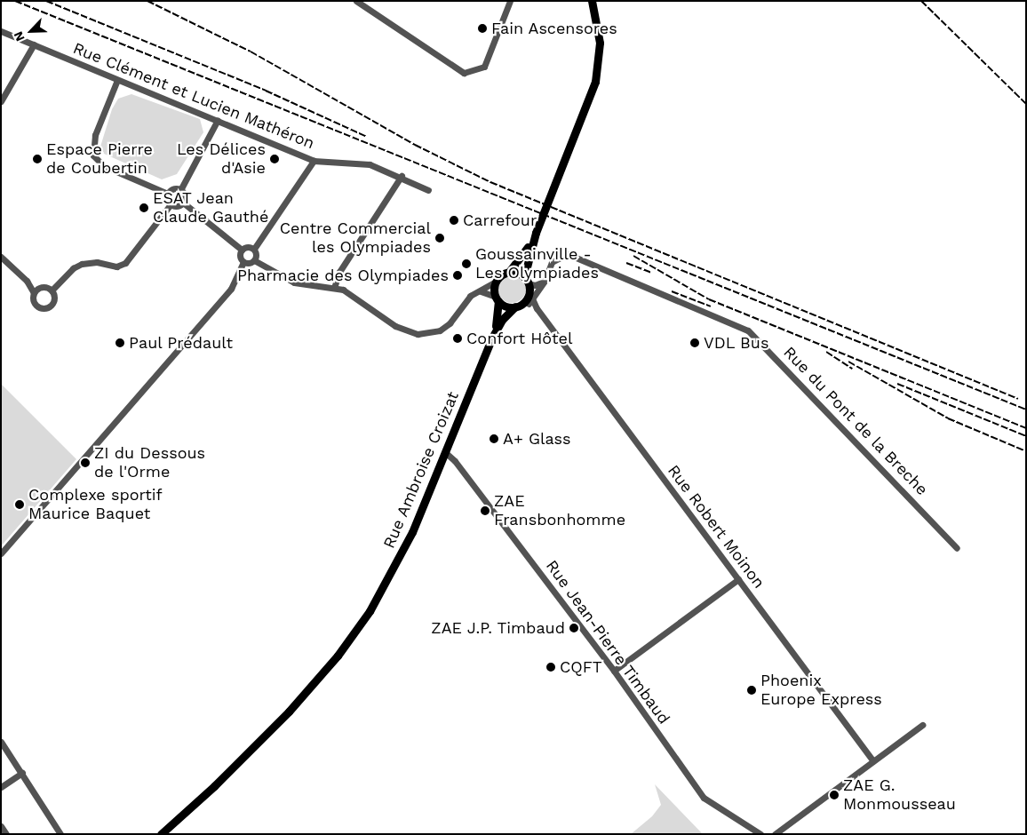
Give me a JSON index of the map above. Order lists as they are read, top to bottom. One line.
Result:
{"streets":{"main road":["Rue Ambroise Croizat"],"street":["Rue Clément et Lucien Mathéron","Rue du Pont de la Breche","Rue Robert Moinon","Rue Jean-Pierre Timbaud"]},"crossings":[["Rue du Pont de la Breche","Rue Robert Moinon"],["Rue Ambroise Croizat","Rue Jean-Pierre Timbaud"]],"places":["Fain Ascensores","Espace Pierre de Coubertin","Les Délices d'Asie","ESAT Jean Claude Gauthé","Carrefour","Centre Commercial les Olympiades","Goussainville - Les Olympiades","Pharmacie des Olympiades","Confort Hôtel","Paul Prédault","VDL Bus","A+ Glass","ZI du Dessous de l'Orme","Complexe sportif Maurice Baquet","ZAE Fransbonhomme","ZAE J.P. Timbaud","CQFT","Phoenix Europe Express","ZAE G. Monmousseau"],"north":"bottom left"}
